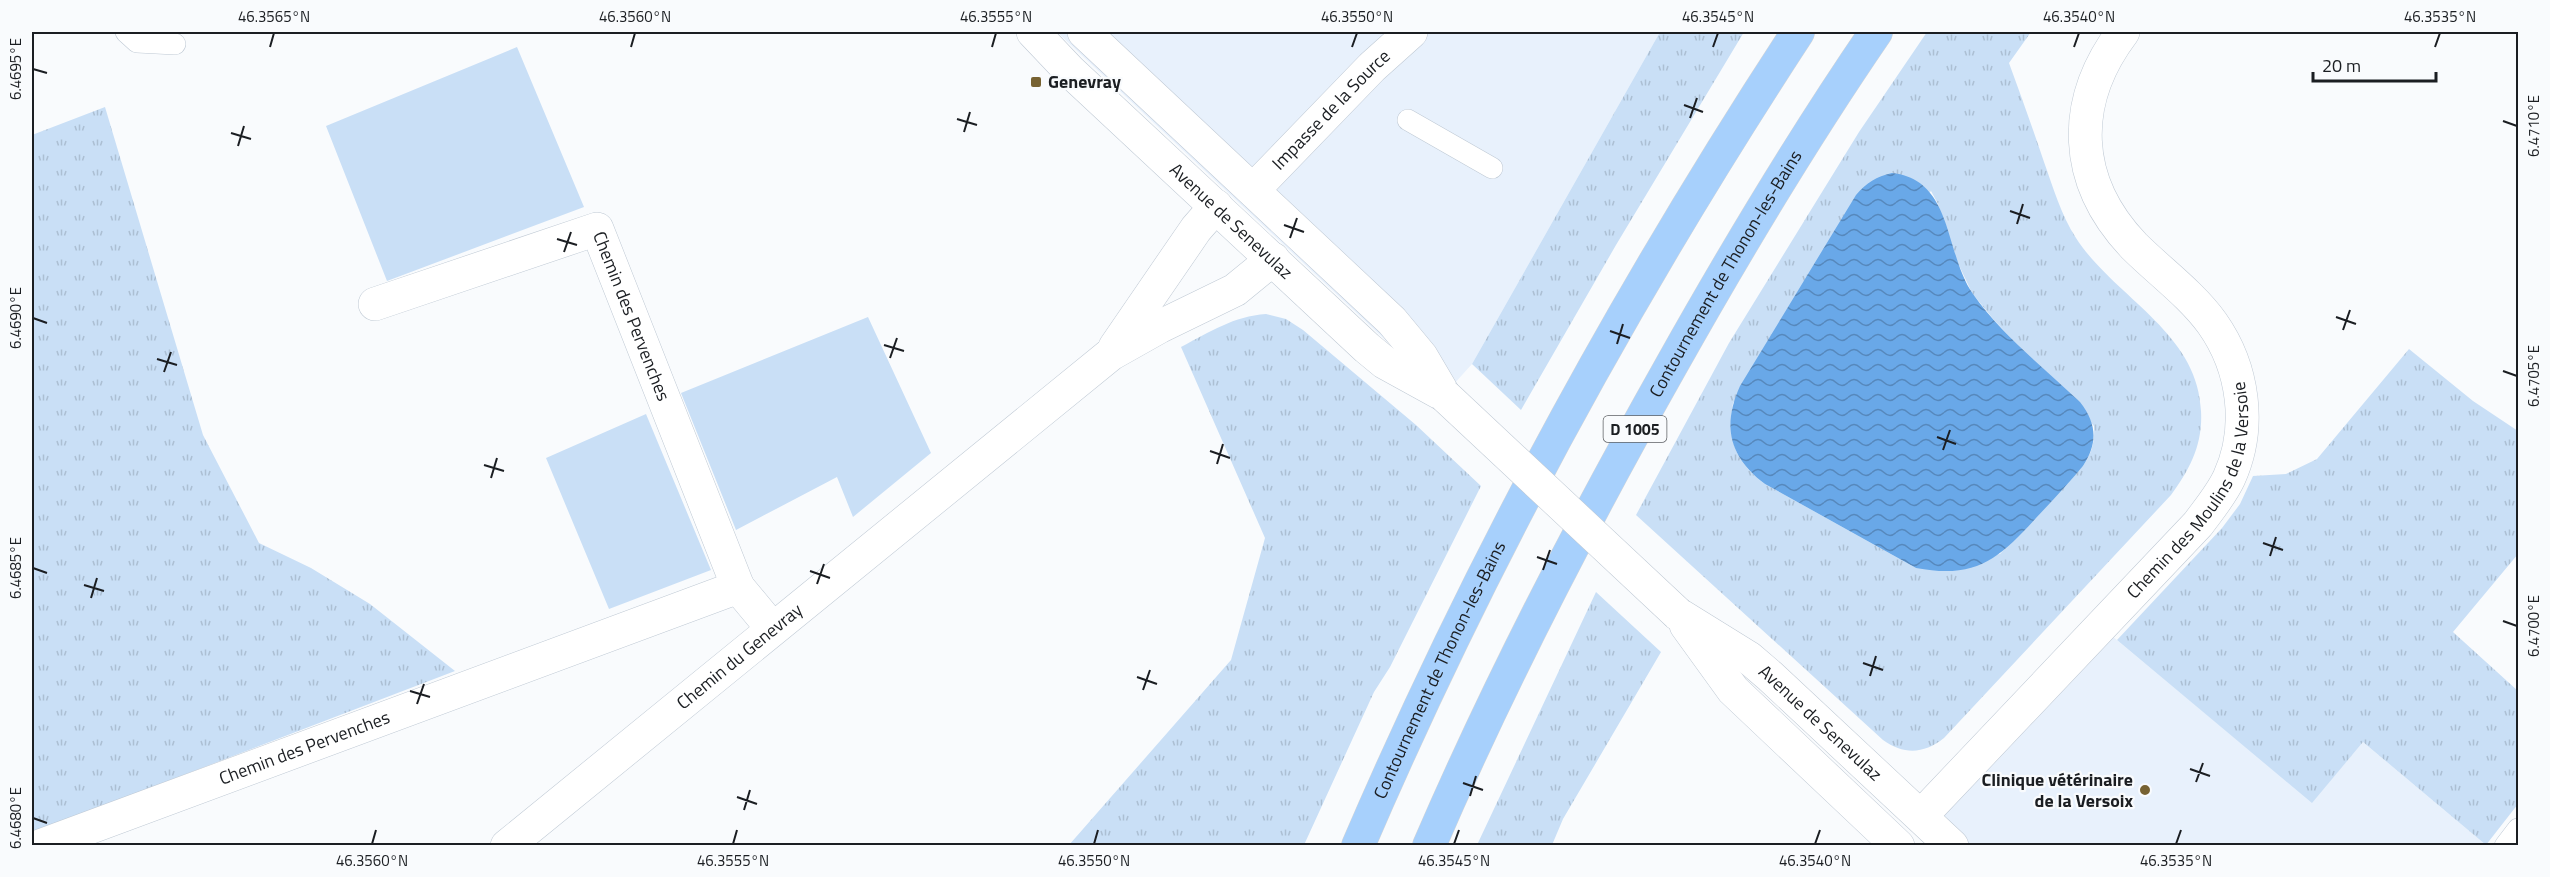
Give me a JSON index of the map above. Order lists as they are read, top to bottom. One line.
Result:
{"streets":{"highway":["Contournement de Thonon-les-Bains","D 1005"],"street":["Impasse de la Source","Avenue de Senevulaz","Chemin des Pervenches","Chemin des Moulins de la Versoie","Chemin du Genevray"]},"crossings":[["Impasse de la Source","Avenue de Senevulaz"],["Avenue de Senevulaz","Chemin des Moulins de la Versoie"],["Avenue de Senevulaz","Chemin du Genevray"],["Chemin des Pervenches","Chemin du Genevray"]],"places":{"transit":["Genevray"],"other":["Clinique vétérinaire de la Versoix"]},"scale_bar":"20 m","coordinates":["46.3565°N","46.3560°N","46.3555°N","46.3550°N","46.3545°N","46.3540°N","46.3535°N","6.4695°E","6.4710°E","6.4690°E","6.4705°E","6.4685°E","6.4700°E","6.4680°E"]}
